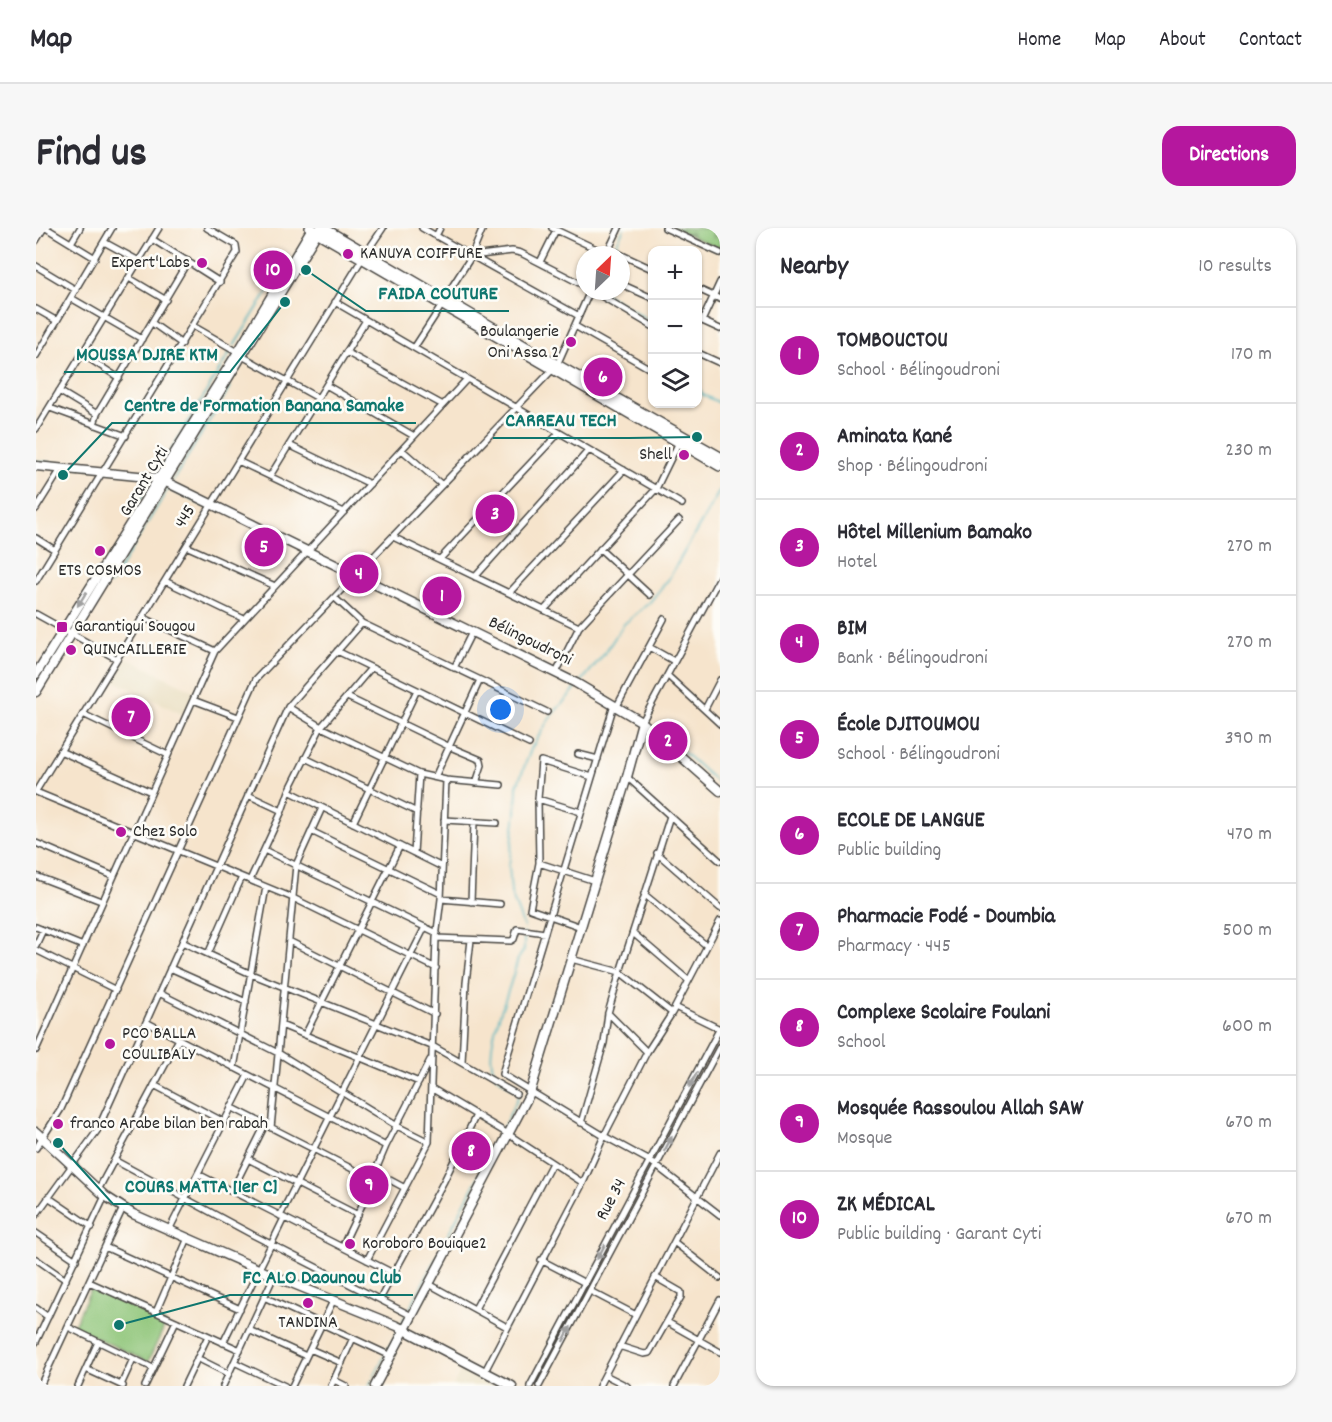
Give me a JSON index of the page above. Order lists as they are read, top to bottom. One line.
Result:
{"streets":{"street":["Garant Cyti","445","Bélingoudroni","Rue 34"]},"crossings":[["Garant Cyti","Bélingoudroni"],["445","Bélingoudroni"]],"places":{"other":["KANUYA COIFFURE","Expert'Labs","FAIDA COUTURE","MOUSSA DJIRE KTM","Boulangerie Oni Assa 2","CARREAU TECH","Shell","Centre de Formation Banana Samake","ETS COSMOS","QUINCAILLERIE","Chez Solo","PCO BALLA COULIBALY","franco Arabe bilan ben rabah","COURS MATTA [1er C]","Koroboro Bouique2","TANDINA","FC ALO Daounou Club"],"transit":["Garantigui Sougou"]},"north":"top right","page":{"header":"Map","nav":["Home","Map","About","Contact"],"title":"Find us","buttons":"Directions","heading":["Nearby","10 results"],"map_buttons":["+","−"],"pins":["10","6","3","5","4","1","7","2","8","9"],"list":[{"mark":"1","name":"TOMBOUCTOU","note":"School · Bélingoudroni","value":"170 m"},{"mark":"2","name":"Aminata Kané","note":"Shop · Bélingoudroni","value":"230 m"},{"mark":"3","name":"Hôtel Millenium Bamako","note":"Hotel","value":"270 m"},{"mark":"4","name":"BIM","note":"Bank · Bélingoudroni","value":"270 m"},{"mark":"5","name":"École DJITOUMOU","note":"School · Bélingoudroni","value":"390 m"},{"mark":"6","name":"ECOLE DE LANGUE","note":"Public building","value":"470 m"},{"mark":"7","name":"Pharmacie Fodé - Doumbia","note":"Pharmacy · 445","value":"500 m"},{"mark":"8","name":"Complexe Scolaire Foulani","note":"School","value":"600 m"},{"mark":"9","name":"Mosquée Rassoulou Allah SAW","note":"Mosque","value":"670 m"},{"mark":"10","name":"ZK MÉDICAL","note":"Public building · Garant Cyti","value":"670 m"}]}}
